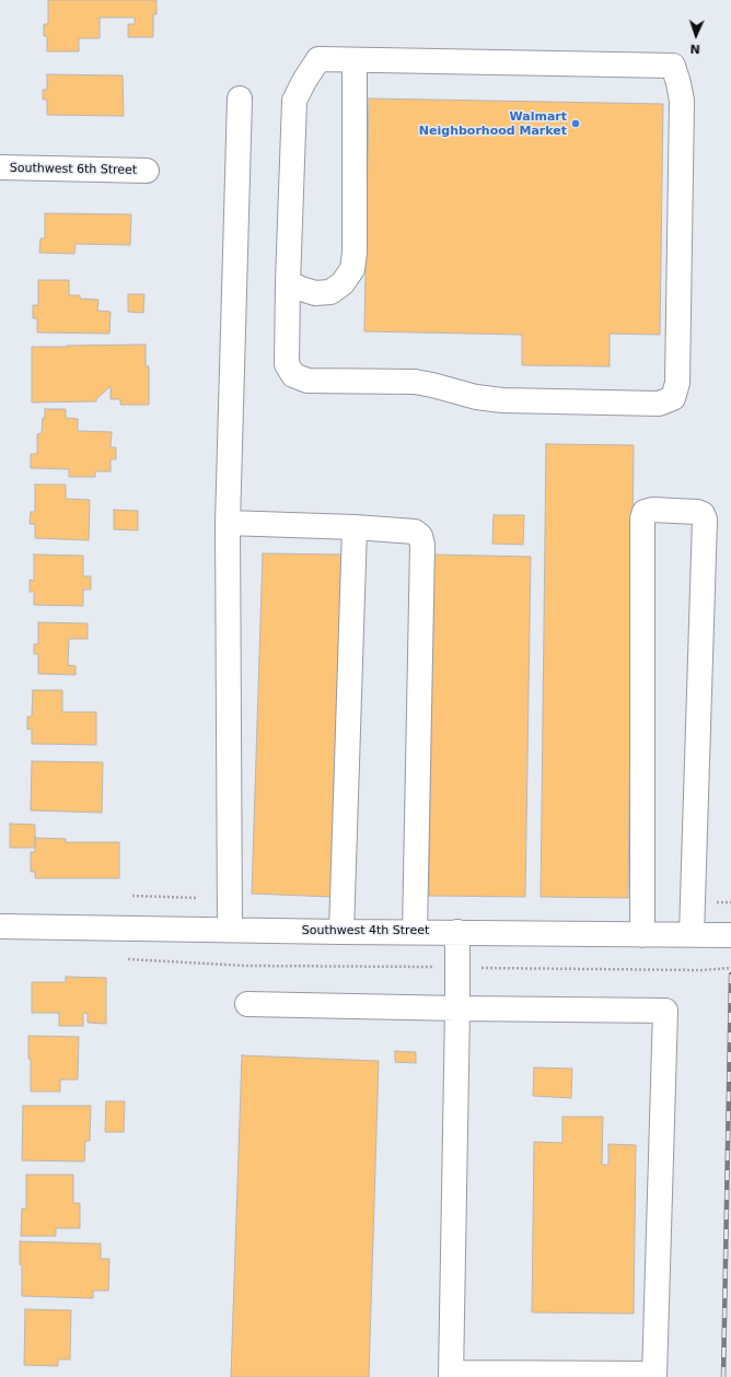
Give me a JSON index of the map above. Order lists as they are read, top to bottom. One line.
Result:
{"streets":{"street":["Southwest 6th Street","Southwest 4th Street"]},"places":["Walmart Neighborhood Market"],"north":"bottom"}
